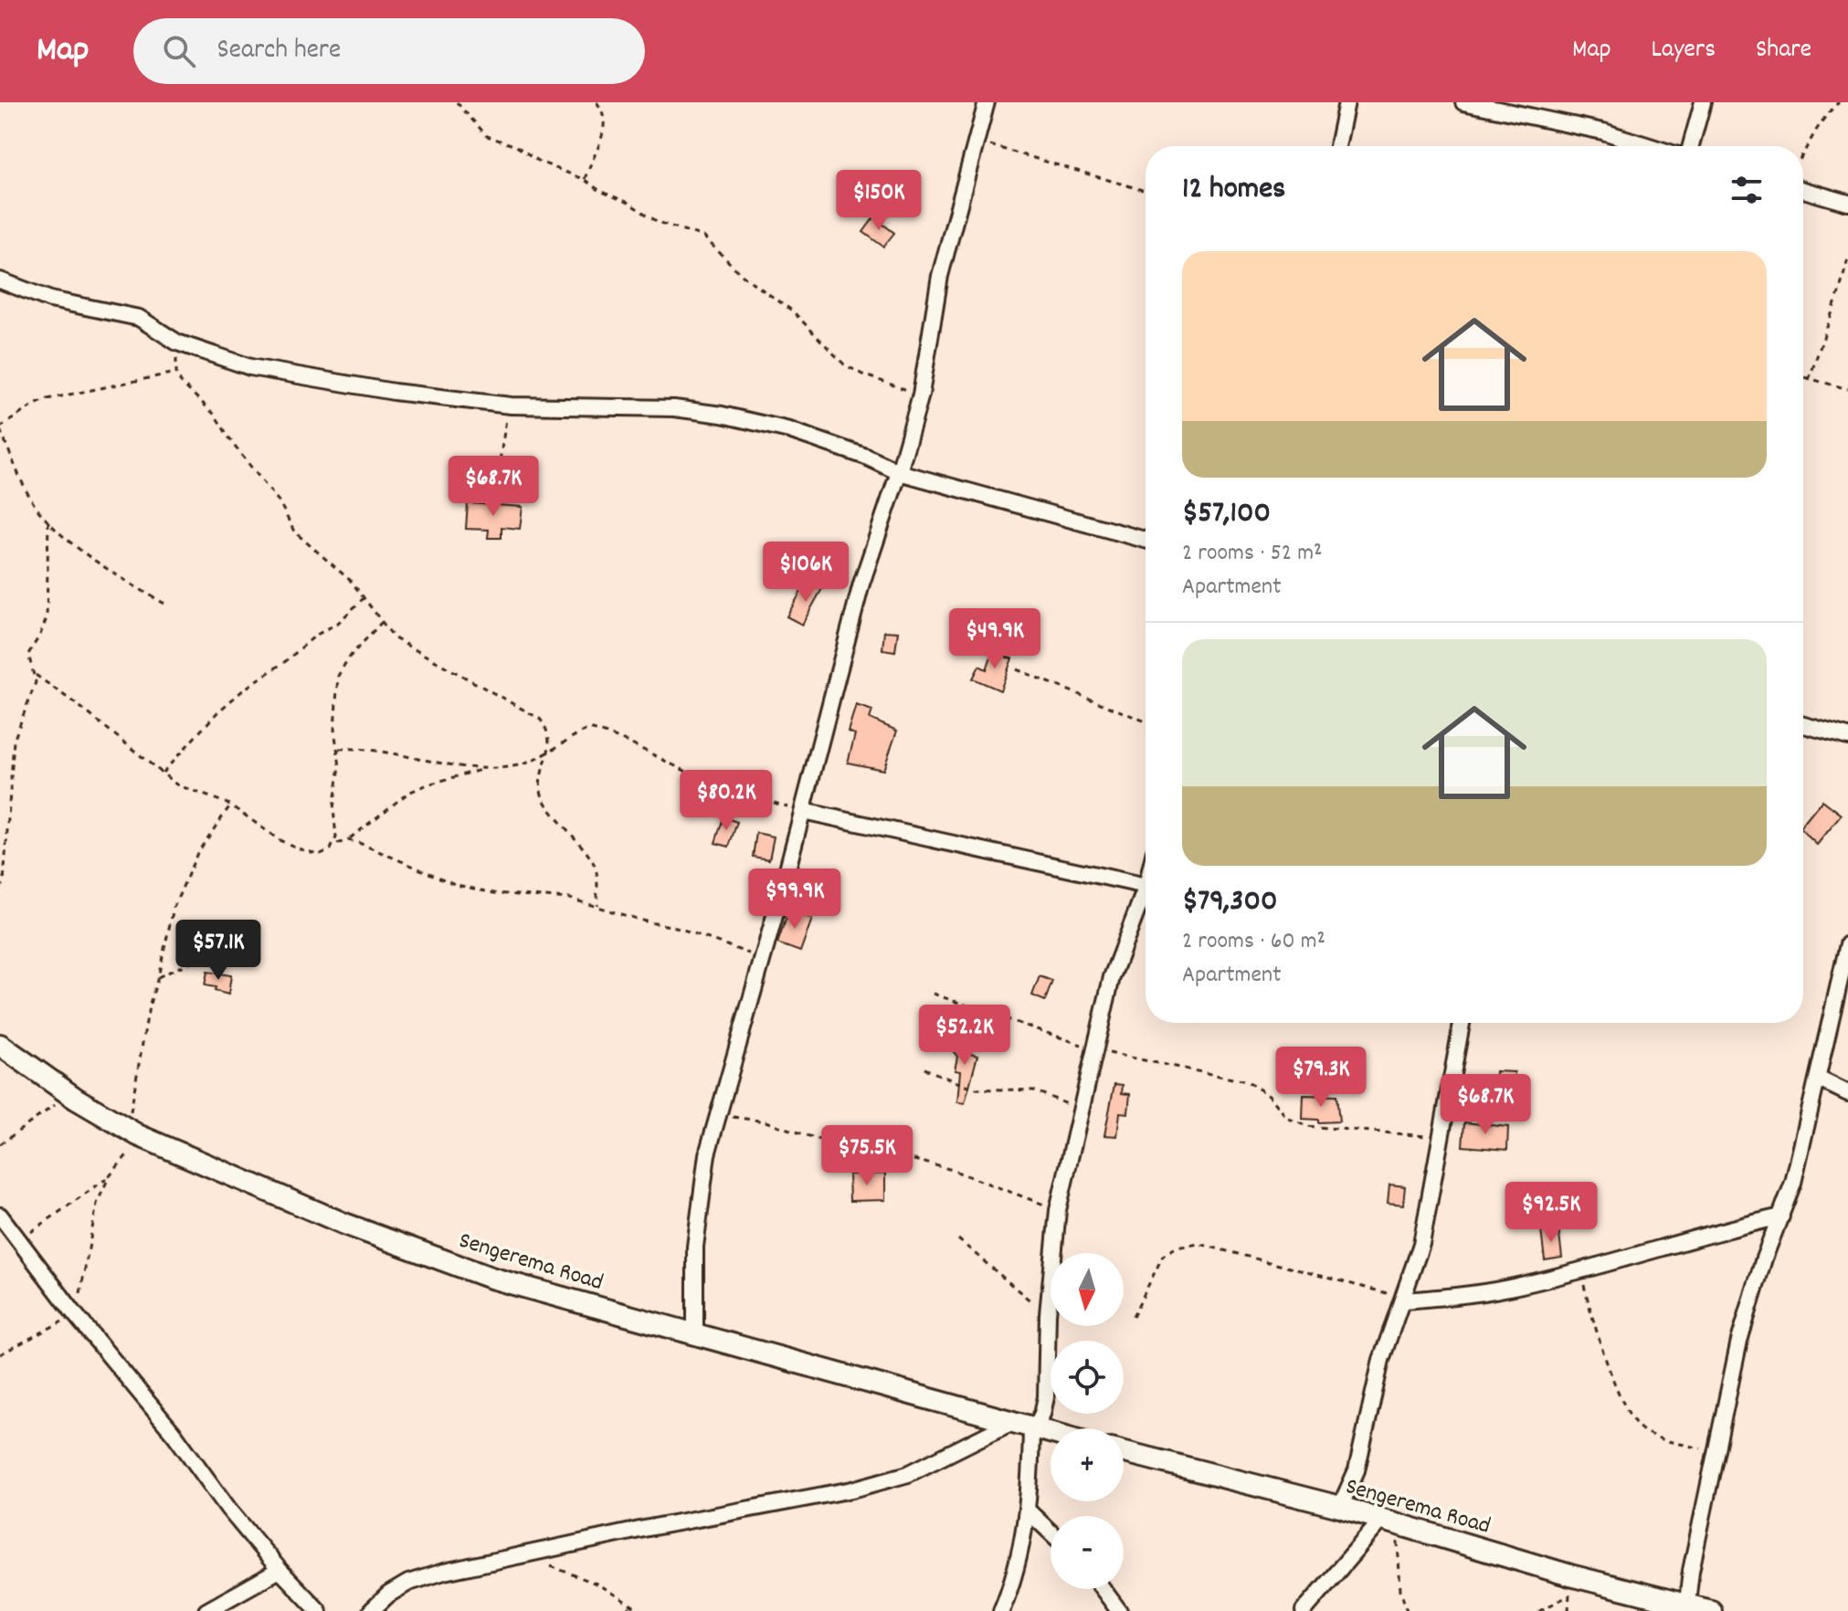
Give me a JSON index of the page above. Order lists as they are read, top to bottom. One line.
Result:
{"streets":{"main road":["Sengerema Road"]},"north":"bottom","page":{"header":"Map","search":"Search here","nav":["Map","Layers","Share"],"heading":"12 homes","price":["$150K","$68.7K","$106K","$49.9K","$80.2K","$99.9K","$57.1K","$52.2K","$79.3K","$68.7K","$75.5K","$92.5K"],"list":[{"name":"$57,100","note":"2 rooms · 52 m² · Apartment"},{"name":"$79,300","note":"2 rooms · 60 m² · Apartment"}],"map_buttons":["+","−"]}}
